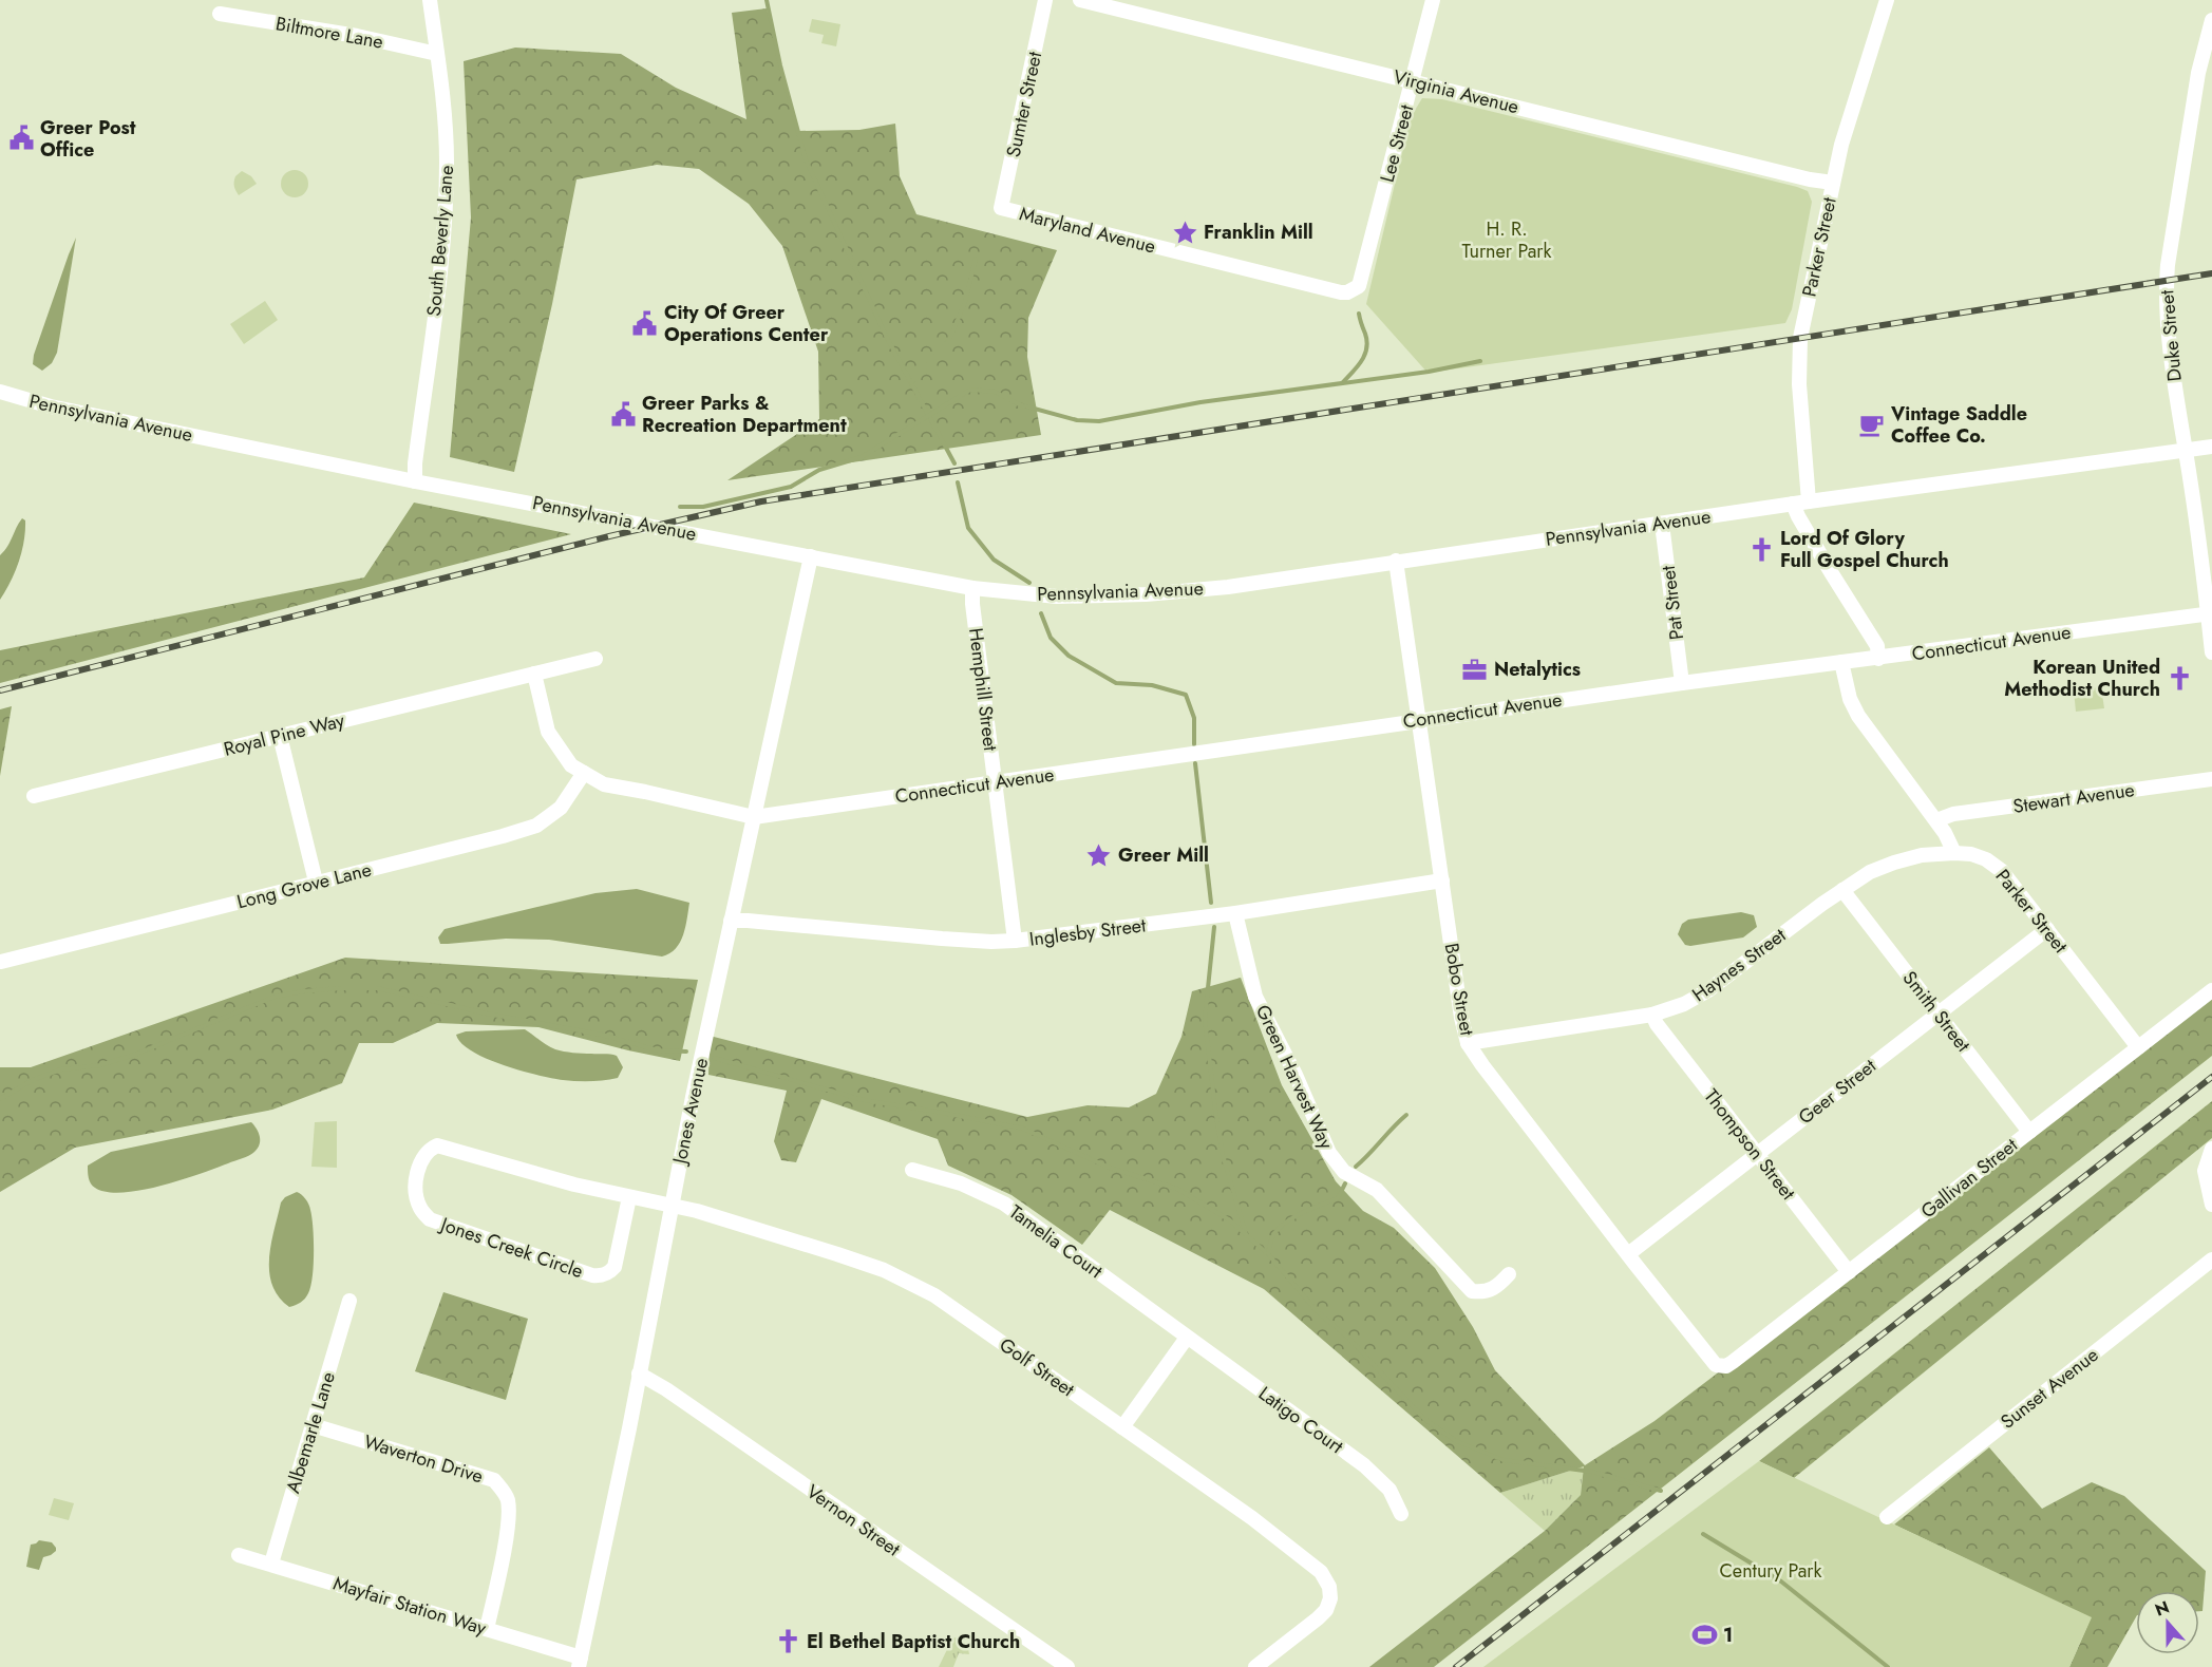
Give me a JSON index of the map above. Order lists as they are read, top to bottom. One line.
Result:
{"streets":{"street":["Biltmore Lane","Virginia Avenue","Sumter Street","Lee Street","Maryland Avenue","South Beverly Lane","Parker Street","Duke Street","Pennsylvania Avenue","Pat Street","Connecticut Avenue","Hemphill Street","Royal Pine Way","Stewart Avenue","Long Grove Lane","Inglesby Street","Haynes Street","Bobo Street","Smith Street","Green Harvest Way","Geer Street","Jones Avenue","Thompson Street","Gallivan Street","Tamelia Court","Jones Creek Circle","Golf Street","Sunset Avenue","Latigo Court","Albemarle Lane","Waverton Drive","Vernon Street","Mayfair Station Way"]},"crossings":[["Biltmore Lane","South Beverly Lane"],["Virginia Avenue","Lee Street"],["Virginia Avenue","Parker Street"],["Sumter Street","Maryland Avenue"],["Lee Street","Maryland Avenue"],["South Beverly Lane","Pennsylvania Avenue"],["Parker Street","Pennsylvania Avenue"],["Parker Street","Haynes Street"],["Parker Street","Geer Street"],["Parker Street","Gallivan Street"],["Duke Street","Pennsylvania Avenue"],["Duke Street","Connecticut Avenue"],["Pennsylvania Avenue","Pat Street"],["Pennsylvania Avenue","Hemphill Street"],["Pennsylvania Avenue","Bobo Street"],["Pennsylvania Avenue","Jones Avenue"],["Pat Street","Connecticut Avenue"],["Connecticut Avenue","Hemphill Street"],["Connecticut Avenue","Bobo Street"],["Connecticut Avenue","Jones Avenue"],["Hemphill Street","Inglesby Street"],["Inglesby Street","Bobo Street"],["Inglesby Street","Green Harvest Way"],["Inglesby Street","Jones Avenue"],["Haynes Street","Bobo Street"],["Haynes Street","Smith Street"],["Haynes Street","Thompson Street"],["Bobo Street","Geer Street"],["Bobo Street","Gallivan Street"],["Smith Street","Geer Street"],["Smith Street","Gallivan Street"],["Geer Street","Thompson Street"],["Jones Avenue","Jones Creek Circle"],["Jones Avenue","Golf Street"],["Jones Avenue","Vernon Street"],["Jones Avenue","Mayfair Station Way"],["Thompson Street","Gallivan Street"],["Tamelia Court","Latigo Court"],["Jones Creek Circle","Golf Street"],["Albemarle Lane","Waverton Drive"],["Albemarle Lane","Mayfair Station Way"],["Waverton Drive","Mayfair Station Way"]],"parks":["H. R. Turner Park","Century Park"],"places":{"public building":["Greer Post Office","City Of Greer Operations Center","Greer Parks & Recreation Department"],"place":["Franklin Mill","Greer Mill"],"cafe":["Vintage Saddle Coffee Co."],"church":["Lord Of Glory Full Gospel Church","Korean United Methodist Church","El Bethel Baptist Church"],"office":["Netalytics"],"sports":["1"]},"north":"top"}
